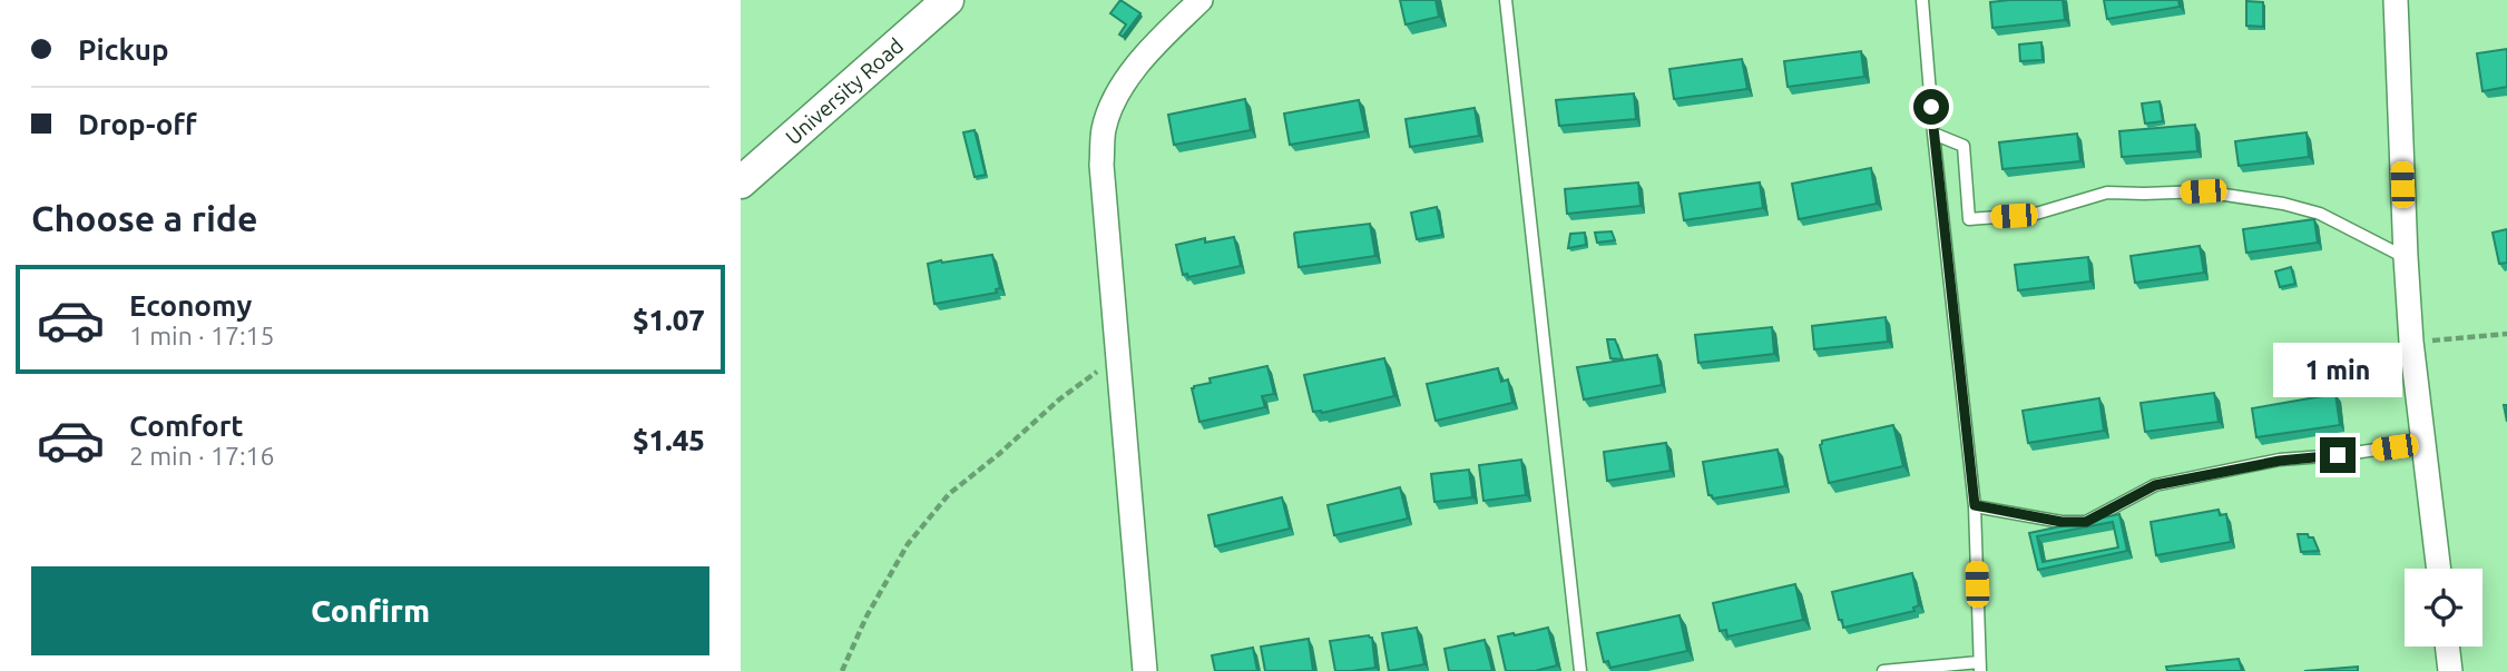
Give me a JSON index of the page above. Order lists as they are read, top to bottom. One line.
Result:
{"streets":{"main road":["University Road"]},"page":{"banner":["Pickup","Drop-off"],"heading":"Choose a ride","list":[{"name":"Economy","note":"1 min · 17:15","value":"$1.07"},{"name":"Comfort","note":"2 min · 17:16","value":"$1.45"}],"bubble":"1 min","buttons":"Confirm"}}
